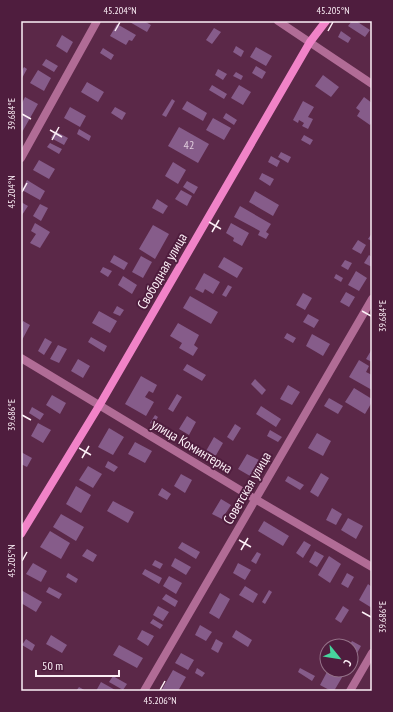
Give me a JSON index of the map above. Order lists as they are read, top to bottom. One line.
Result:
{"streets":{"street":["Свободная улица","улица Коминтерна","Советская улица"]},"crossings":[["Свободная улица","улица Коминтерна"],["улица Коминтерна","Советская улица"]],"house_numbers":["42"],"scale_bar":"50 m","north":"bottom right","coordinates":["45.204°N","45.205°N","39.684°E","39.686°E","45.206°N"]}
